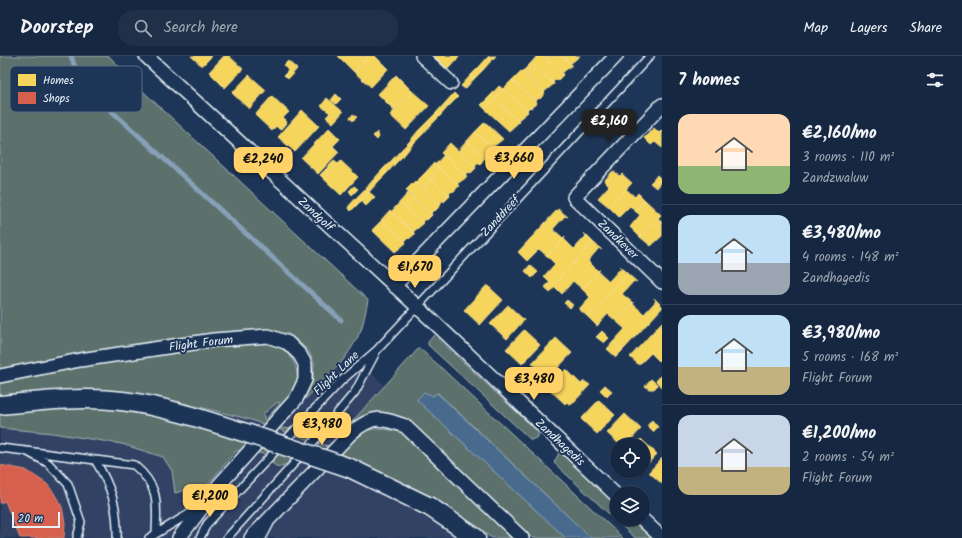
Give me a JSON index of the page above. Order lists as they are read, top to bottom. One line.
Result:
{"streets":{"street":["Zandgolf","Zandkever","Flight Forum","Zandhagedis"],"lane":["Zanddreef","Flight Lane"]},"crossings":[["Zandgolf","Zanddreef"],["Zandgolf","Flight Lane"],["Zandgolf","Zandhagedis"],["Zanddreef","Flight Lane"],["Zanddreef","Zandhagedis"],["Flight Lane","Zandhagedis"]],"legend":["Homes","Shops"],"scale_bar":"20 m","page":{"header":"Doorstep","search":"Search here","nav":["Map","Layers","Share"],"heading":"7 homes","list":[{"name":"€2,160/mo","note":"3 rooms · 110 m² · Zandzwaluw"},{"name":"€3,480/mo","note":"4 rooms · 148 m² · Zandhagedis"},{"name":"€3,980/mo","note":"5 rooms · 168 m² · Flight Forum"},{"name":"€1,200/mo","note":"2 rooms · 54 m² · Flight Forum"}],"price":["€2,160","€3,660","€2,240","€1,670","€3,480","€3,980","€1,200"],"scale":"20 m"}}
